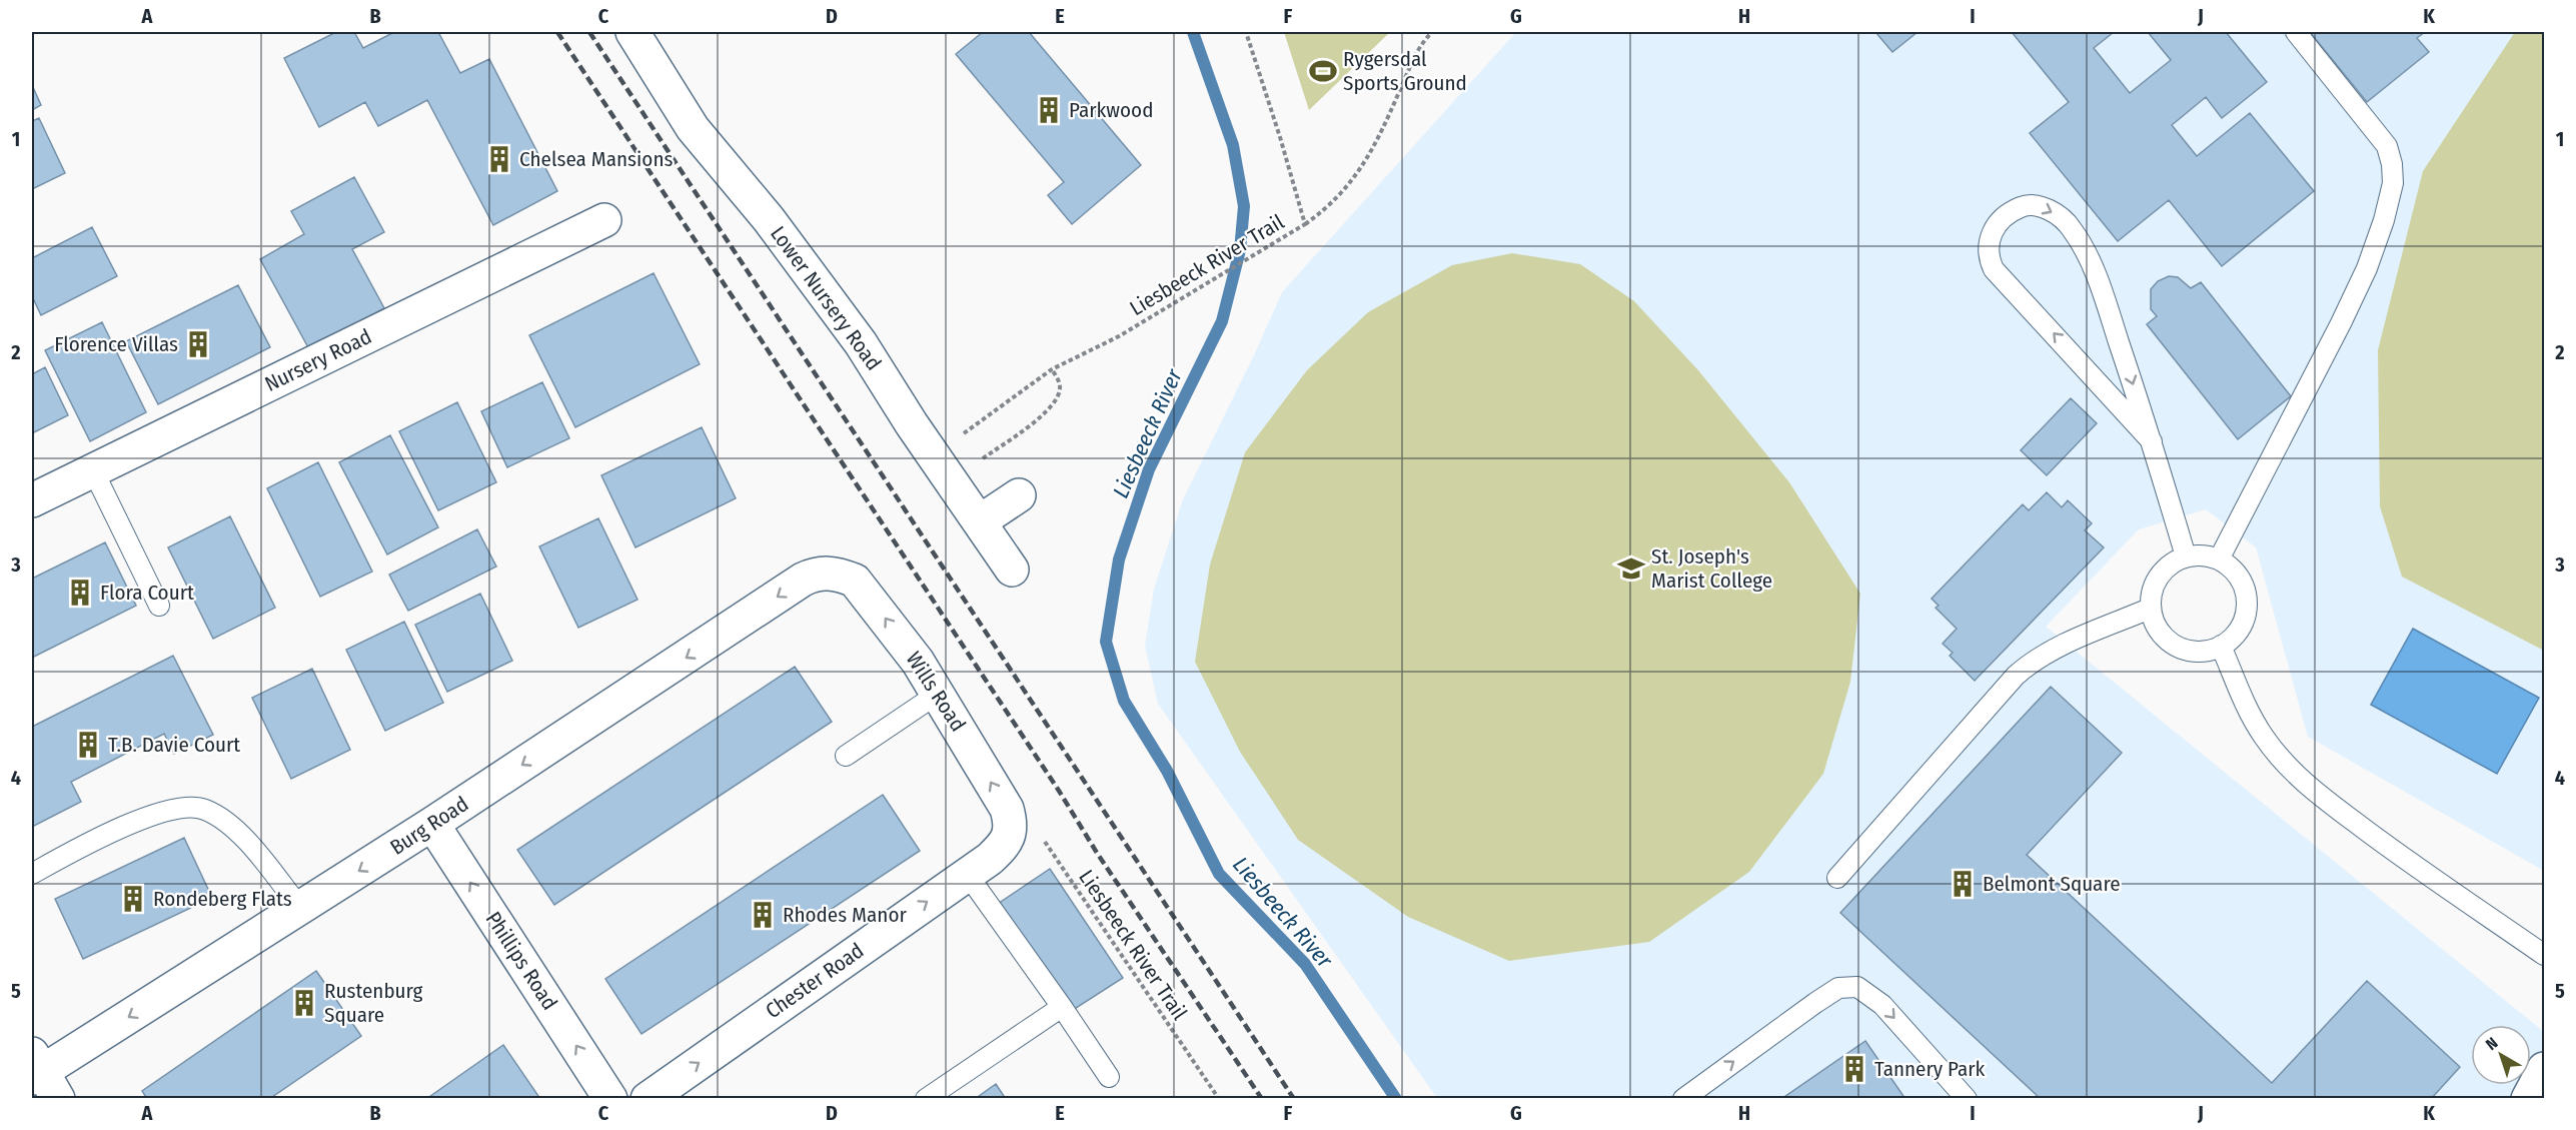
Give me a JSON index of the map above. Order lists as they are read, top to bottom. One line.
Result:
{"streets":{"street":["Lower Nursery Road","Nursery Road","Wills Road","Burg Road","Phillips Road","Chester Road"],"path":["Liesbeeck River Trail"]},"crossings":[["Liesbeeck River Trail","Wills Road"],["Liesbeeck River Trail","Chester Road"],["Wills Road","Burg Road"],["Wills Road","Chester Road"],["Burg Road","Phillips Road"]],"one_way":["Wills Road","Burg Road","Phillips Road","Chester Road"],"water":["Liesbeeck River"],"places":{"sports":["Rygersdal Sports Ground"],"building":["Parkwood","Chelsea Mansions","Florence Villas","Flora Court","T.B. Davie Court","Belmont Square","Rondeberg Flats","Rhodes Manor","Rustenburg Square","Tannery Park"],"school or university":["St. Joseph's Marist College"]},"north":"top left","grid":{"columns":["A","B","C","D","E","F","G","H","I","J","K"],"rows":["1","2","3","4","5"]}}
